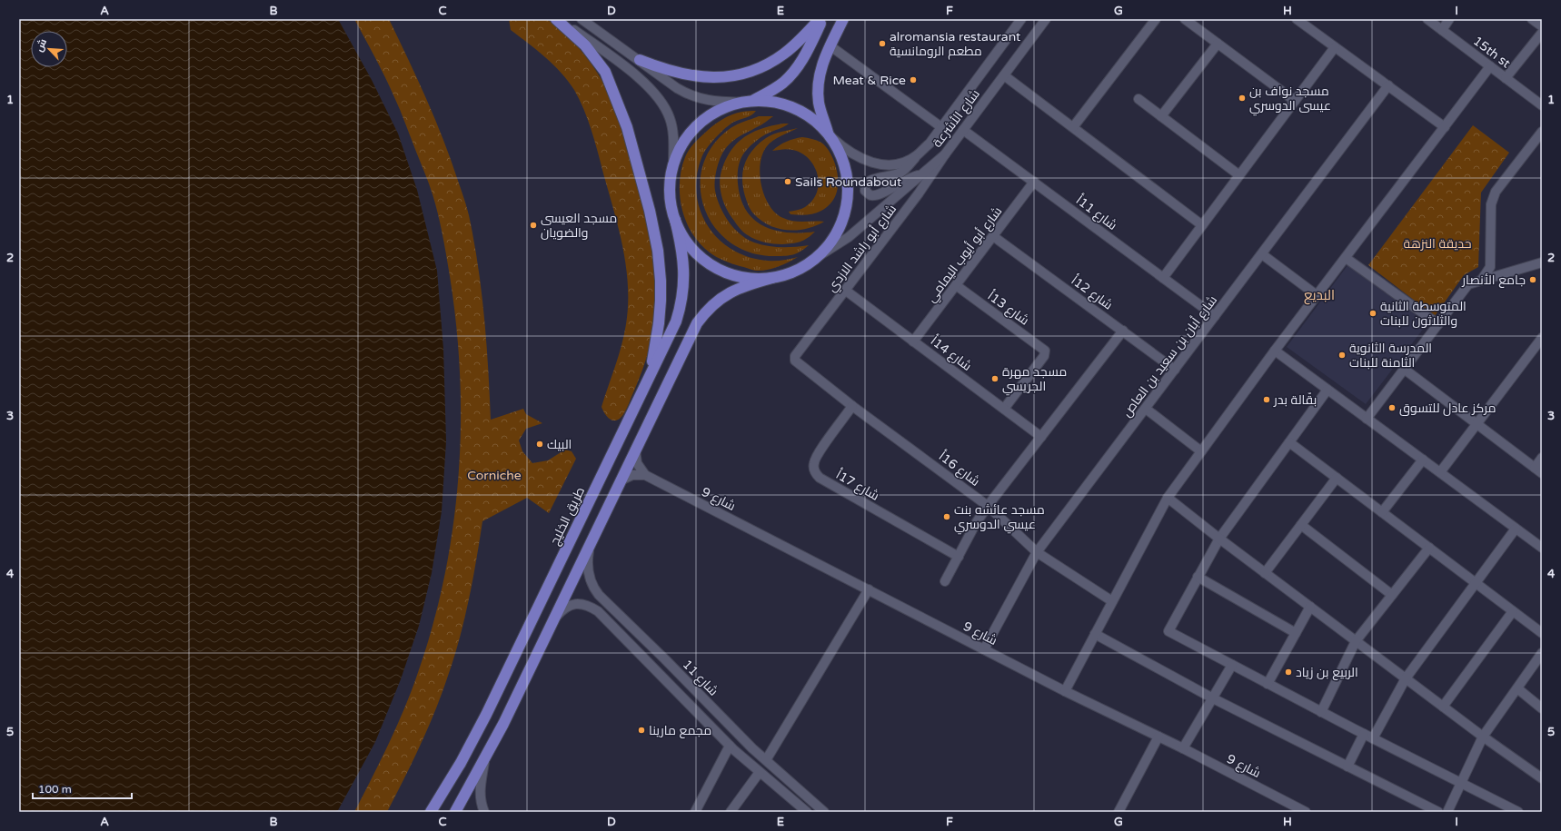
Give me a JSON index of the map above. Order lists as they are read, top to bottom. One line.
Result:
{"streets":{"main road":["طريق الخليج"],"street":["15th st","شارع الأشرعة","شارع 11أ","شارع أبو راشد الازدي","شارع أبو أيوب اليمامي","شارع 12أ","شارع 13أ","شارع 14أ","شارع أبان بن سعيد بن العاص","شارع 16أ","شارع 17أ","شارع 9","شارع 11"]},"crossings":[["شارع الأشرعة","شارع 11أ"],["شارع الأشرعة","شارع أبو راشد الازدي"],["شارع 11أ","شارع أبو أيوب اليمامي"],["شارع 11أ","شارع أبان بن سعيد بن العاص"],["شارع أبو راشد الازدي","شارع 14أ"],["شارع أبو راشد الازدي","شارع 16أ"],["شارع أبو أيوب اليمامي","شارع 12أ"],["شارع أبو أيوب اليمامي","شارع 13أ"],["شارع أبو أيوب اليمامي","شارع 14أ"],["شارع 12أ","شارع أبان بن سعيد بن العاص"],["شارع 13أ","شارع 14أ"],["شارع أبان بن سعيد بن العاص","شارع 16أ"],["شارع أبان بن سعيد بن العاص","شارع 9"],["شارع 16أ","شارع 17أ"]],"districts":["البديع"],"parks":["حديقة النزهة","Corniche"],"places":["alromansia restaurant مطعم الرومانسية","Meat & Rice","مسجد نواف بن عيسى الدوسري","Sails Roundabout","مسجد العيسى والضويان","جامع الأنصار","المتوسطة الثانية والثلاثون للبنات","المدرسة الثانوية الثامنة للبنات","مسجد مهرة الجريسي","بقّالة بدر","مركز عادل للتسوق","البيك","مسجد عائشه بنت عيسي الدوسري","الربيع بن زياد","مجمع مارينا"],"scale_bar":"100 m","north":"top left","grid":{"columns":["A","B","C","D","E","F","G","H","I"],"rows":["1","2","3","4","5"]}}
